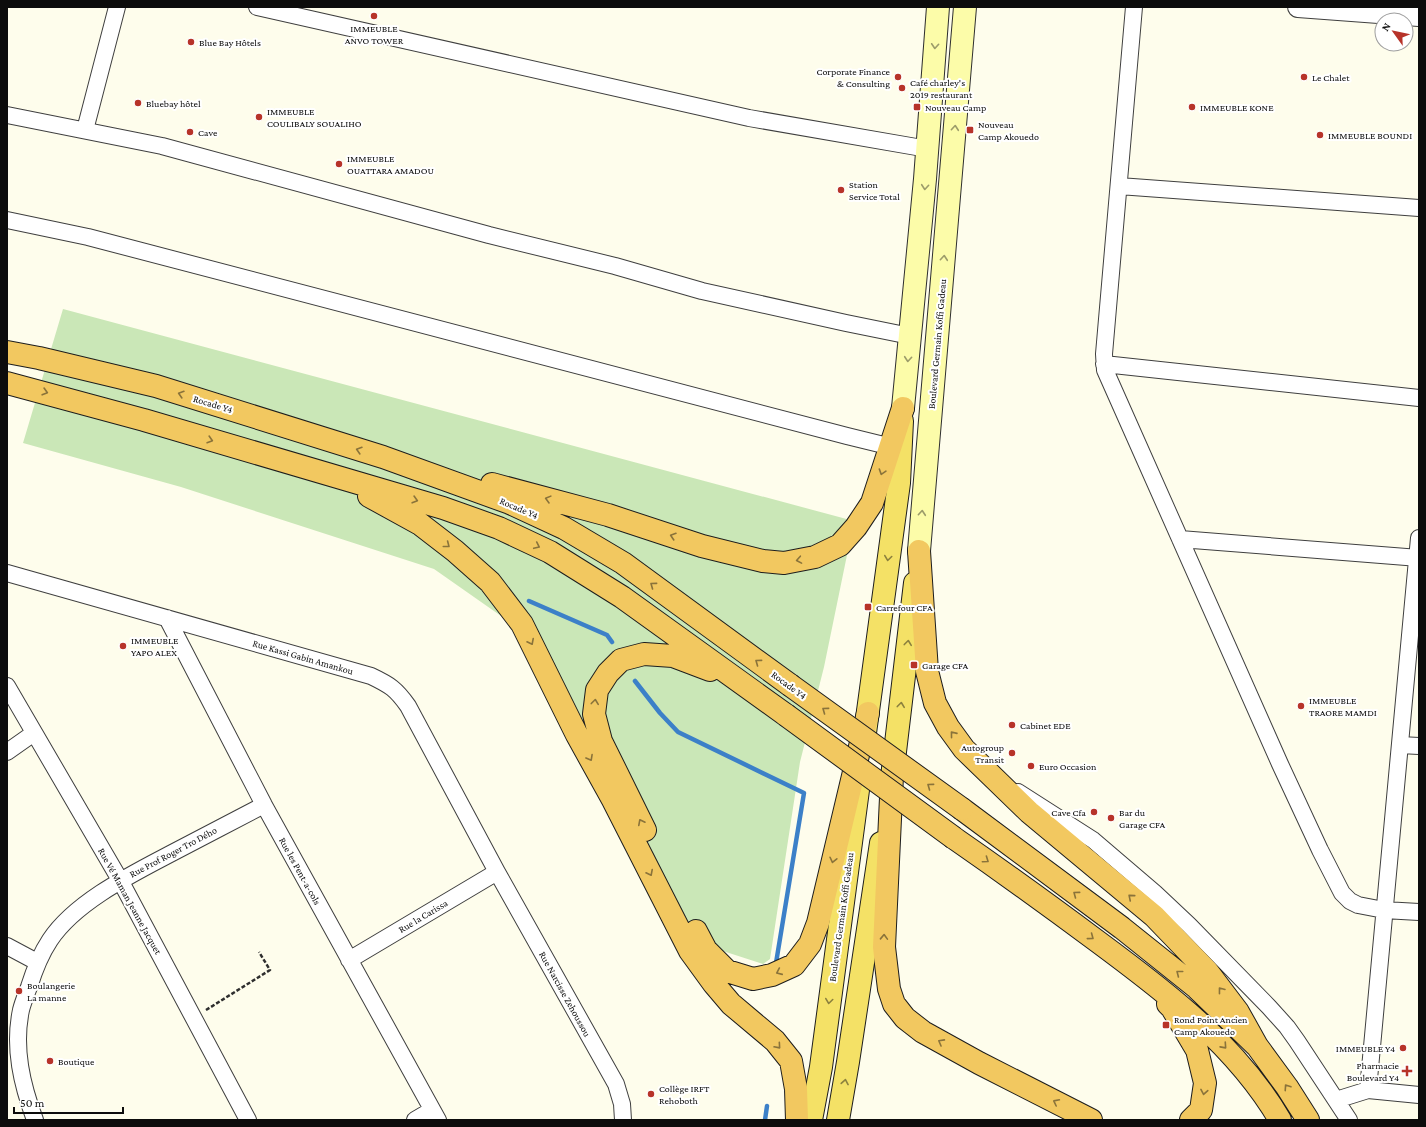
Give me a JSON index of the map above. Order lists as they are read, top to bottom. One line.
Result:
{"streets":{"highway":["Rocade Y4"],"main road":["Boulevard Germain Koffi Gadeau"],"street":["Rue Kassi Gabin Amankou","Rue Prof Roger Tro Dého","Rue les Pent-a-cols","Rue Vé Maman Jeanne Jacquet","Rue la Carissa","Rue Narcisse Zehoussou"]},"crossings":[["Rue Kassi Gabin Amankou","Rue les Pent-a-cols"],["Rue Kassi Gabin Amankou","Rue la Carissa"],["Rue Kassi Gabin Amankou","Rue Narcisse Zehoussou"],["Rue Prof Roger Tro Dého","Rue les Pent-a-cols"],["Rue Prof Roger Tro Dého","Rue Vé Maman Jeanne Jacquet"],["Rue les Pent-a-cols","Rue la Carissa"],["Rue la Carissa","Rue Narcisse Zehoussou"]],"places":{"other":["IMMEUBLE ANVO TOWER","Blue Bay Hôtels","Corporate Finance & Consulting","Le Chalet","Café charley's 2019 restaurant","Bluebay hôtel","IMMEUBLE KONE","IMMEUBLE COULIBALY SOUALIHO","Cave","IMMEUBLE BOUNDI","IMMEUBLE OUATTARA AMADOU","Station Service Total","IMMEUBLE YAPO ALEX","IMMEUBLE TRAORE MAMDI","Cabinet EDE","Autogroup Transit","Euro Occasion","Cave Cfa","Bar du Garage CFA","Boulangerie La manne","IMMEUBLE Y4","Boutique","Collège IRFT Rehoboth"],"transit":["Nouveau Camp","Nouveau Camp Akouedo","Carrefour CFA","Garage CFA","Rond Point Ancien Camp Akouedo"],"health":["Pharmacie Boulevard Y4"]},"scale_bar":"50 m","north":"top left"}
